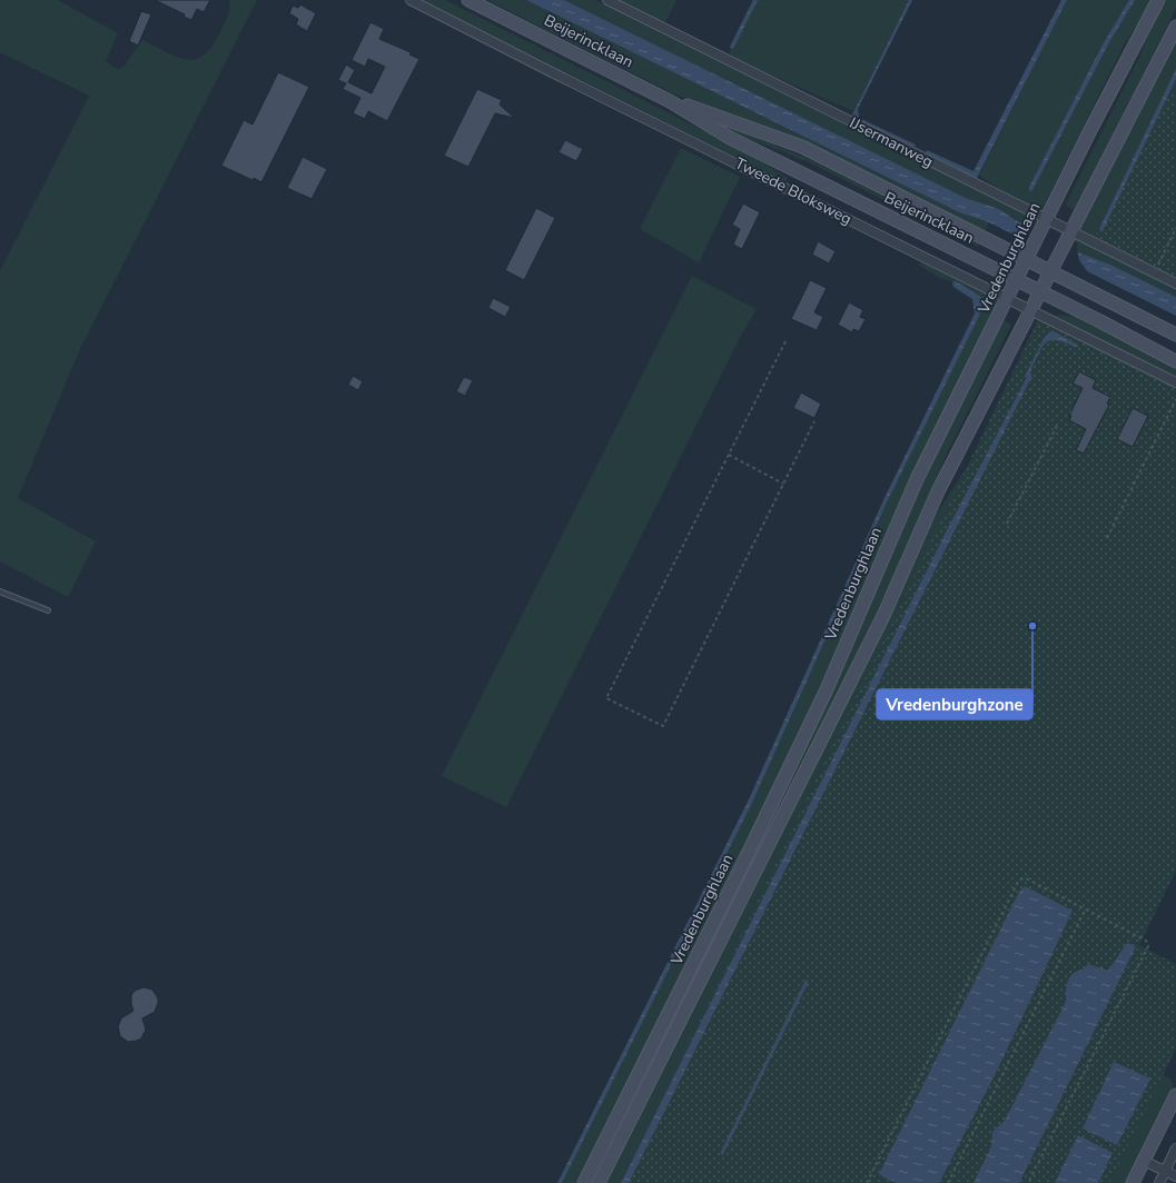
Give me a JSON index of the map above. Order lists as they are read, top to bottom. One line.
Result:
{"streets":{"main road":["Beijerincklaan","Vredenburghlaan"],"street":["IJsermanweg","Tweede Bloksweg"]},"crossings":[["Beijerincklaan","Vredenburghlaan"],["IJsermanweg","Vredenburghlaan"],["Tweede Bloksweg","Vredenburghlaan"]],"places":["Vredenburghzone"]}
